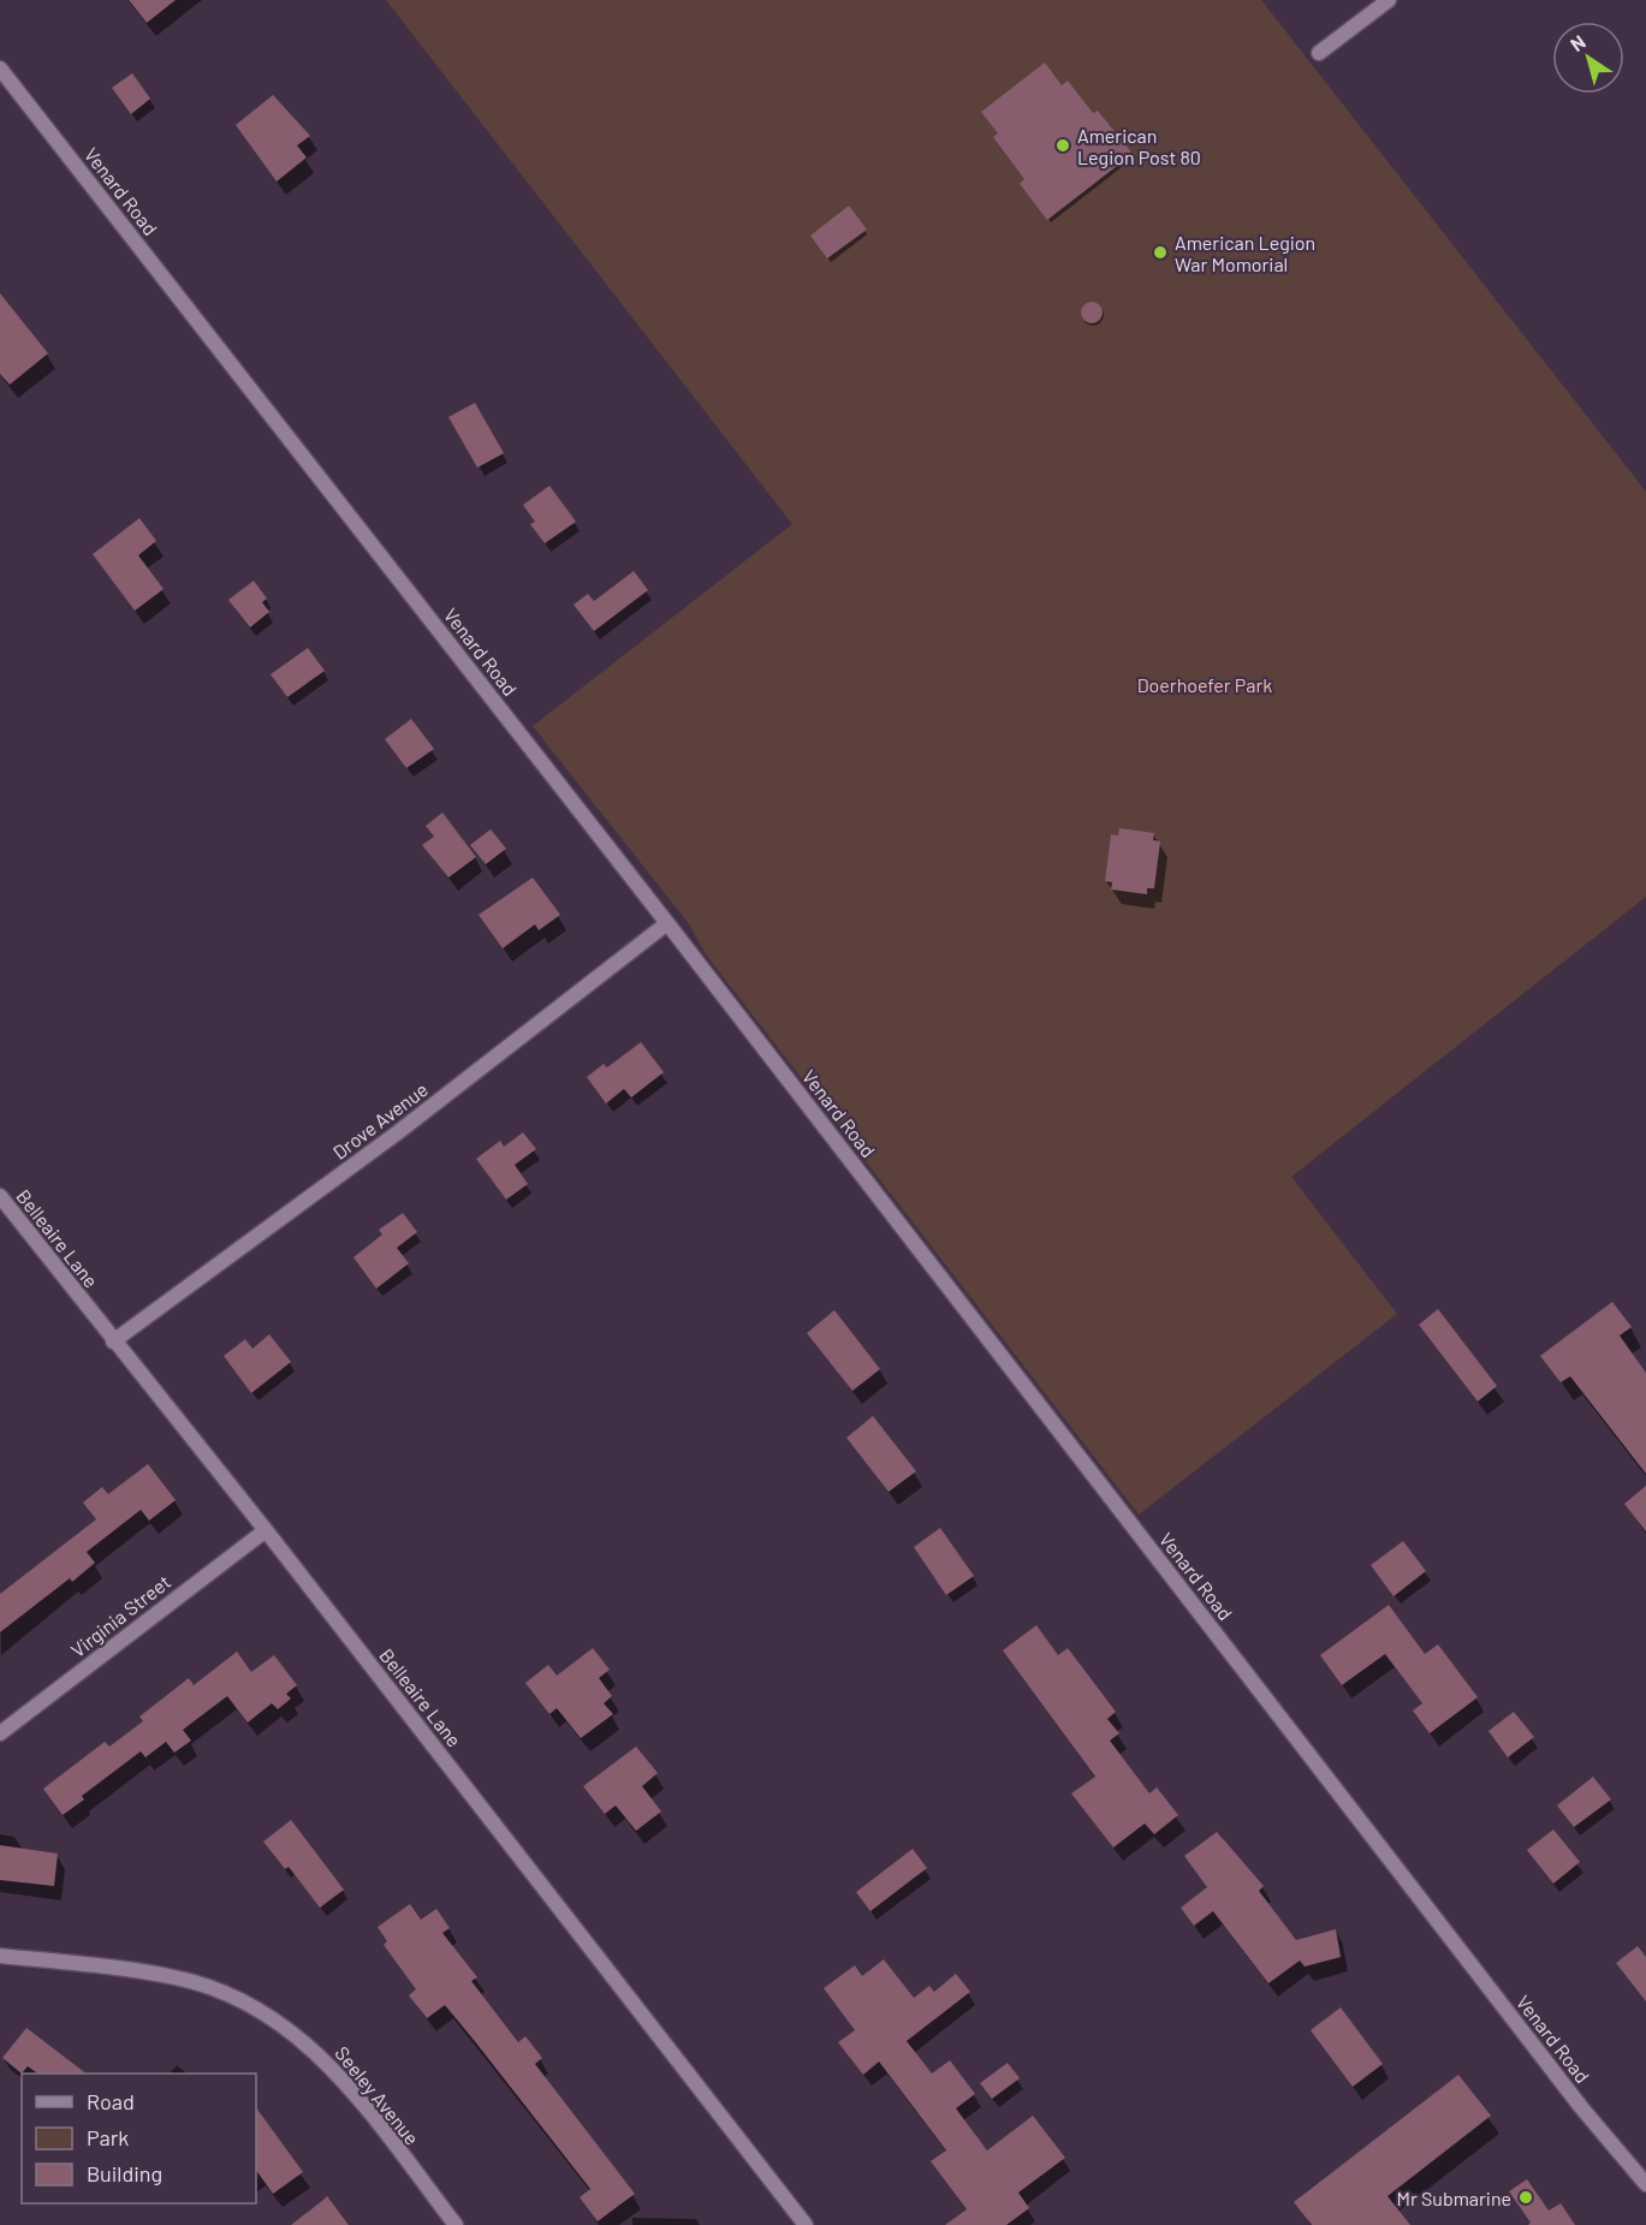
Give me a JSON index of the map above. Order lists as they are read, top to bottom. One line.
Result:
{"streets":{"street":["Venard Road","Drove Avenue","Belleaire Lane","Virginia Street","Seeley Avenue"]},"crossings":[["Venard Road","Drove Avenue"],["Drove Avenue","Belleaire Lane"],["Belleaire Lane","Virginia Street"]],"parks":["Doerhoefer Park"],"places":["American Legion Post 80","American Legion War Momorial","Mr Submarine"],"legend":["Road","Park","Building"],"north":"top left"}
